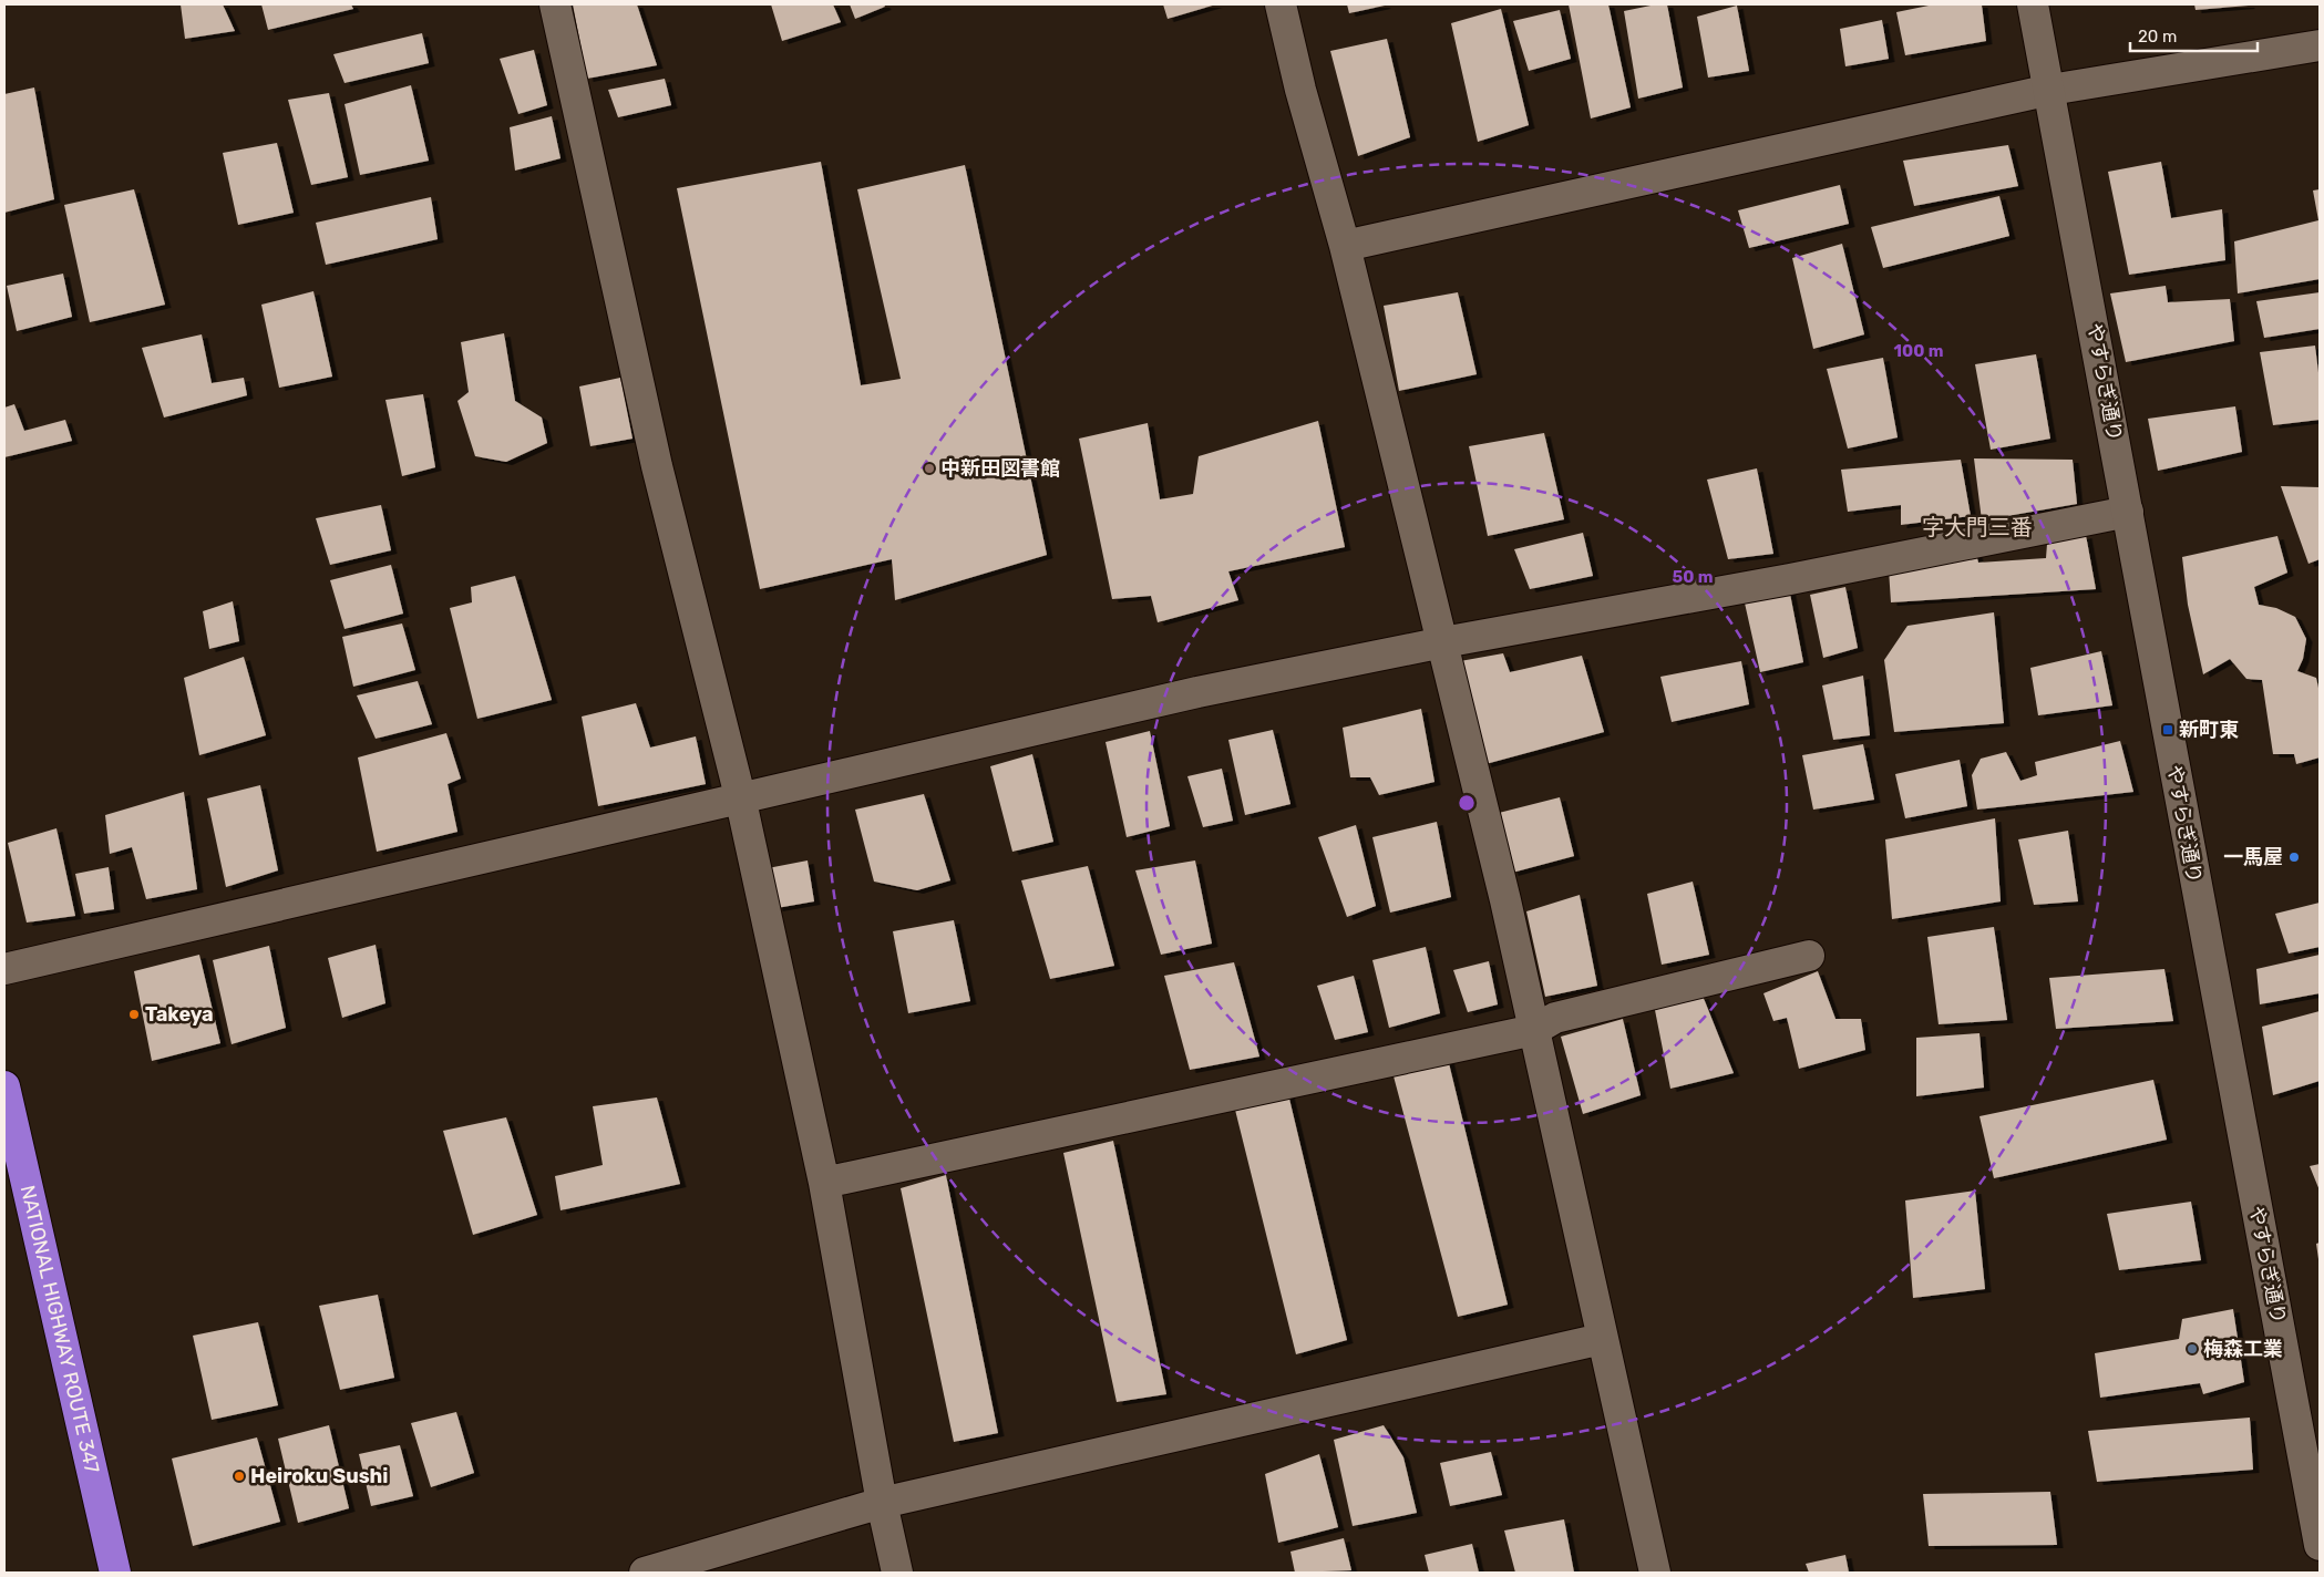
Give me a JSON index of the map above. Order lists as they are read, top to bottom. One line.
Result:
{"streets":{"highway":["NATIONAL HIGHWAY ROUTE 347"],"street":["やすらぎ通り"]},"districts":["字大門三番"],"places":{"other":["中新田図書館","一馬屋","Takeya","梅森工業","Heiroku Sushi"],"transit":["新町東"]},"scale_bar":"20 m","rings":["100 m","50 m"]}
